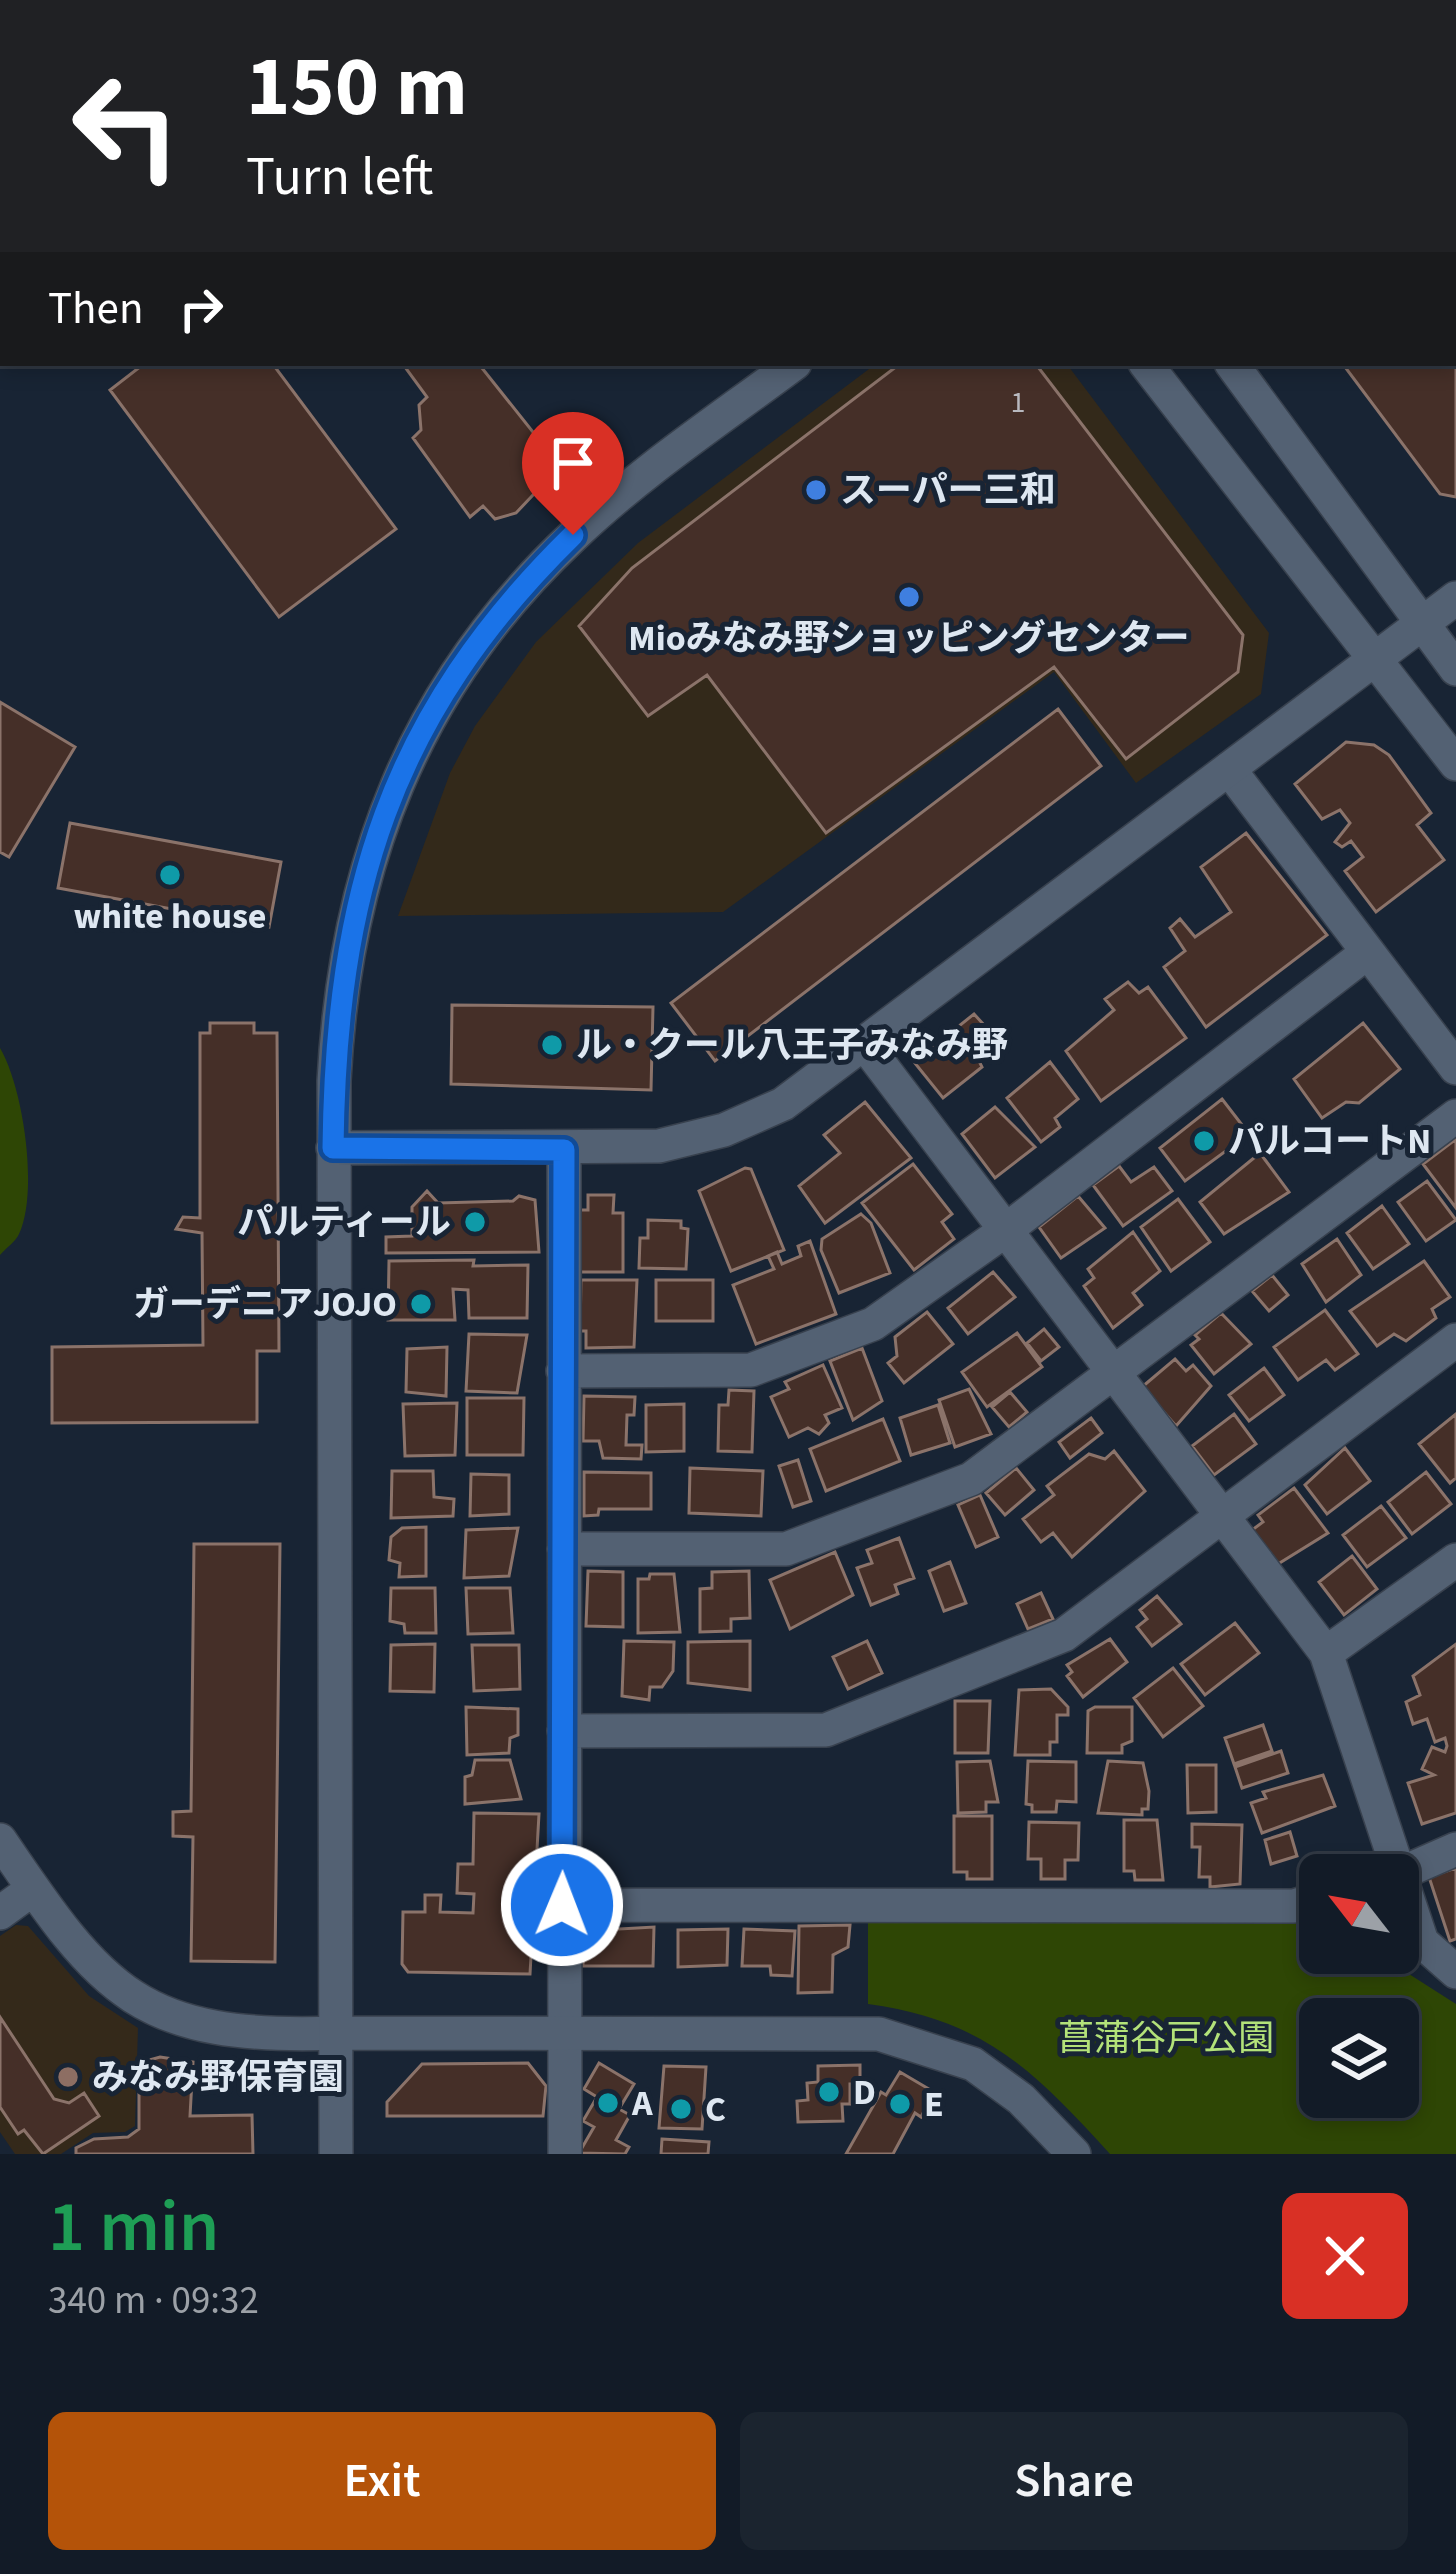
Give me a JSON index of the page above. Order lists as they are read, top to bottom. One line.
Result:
{"parks":["菖蒲谷戸公園"],"places":["スーパー三和","Mioみなみ野ショッピングセンター","white house","ル・クール八王子みなみ野","パルコートN","パルティール","ガーデニアJOJO","みなみ野保育園","D","A","E","C"],"house_numbers":["1"],"north":"top left","page":{"turn":["150 m","Turn left"],"then":"Then","heading":["1 min","340 m · 09:32"],"buttons":["Exit","Share"]}}
